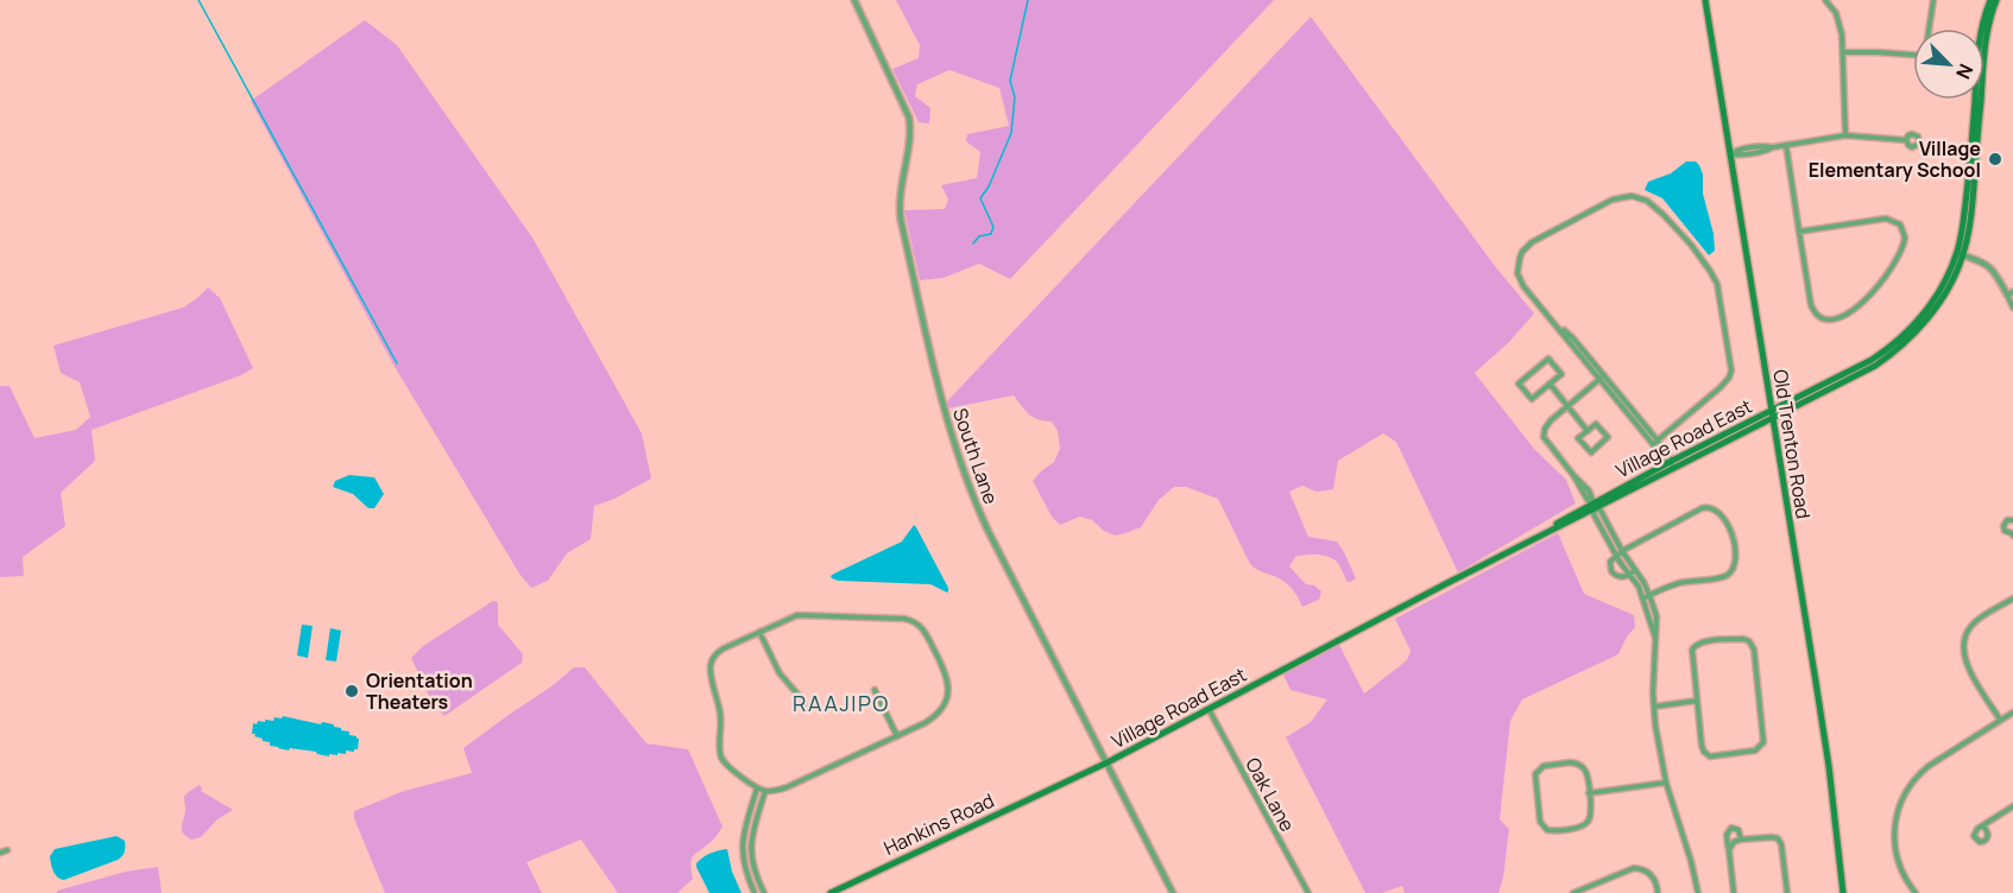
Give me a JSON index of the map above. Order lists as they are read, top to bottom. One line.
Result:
{"streets":{"main road":["Village Road East","Old Trenton Road","Hankins Road"],"street":["South Lane","Oak Lane"]},"crossings":[["Village Road East","Old Trenton Road"],["Village Road East","South Lane"],["Village Road East","Oak Lane"],["Village Road East","Hankins Road"]],"districts":["RAAJIPO"],"places":["Village Elementary School","Orientation Theaters"],"north":"bottom right"}
